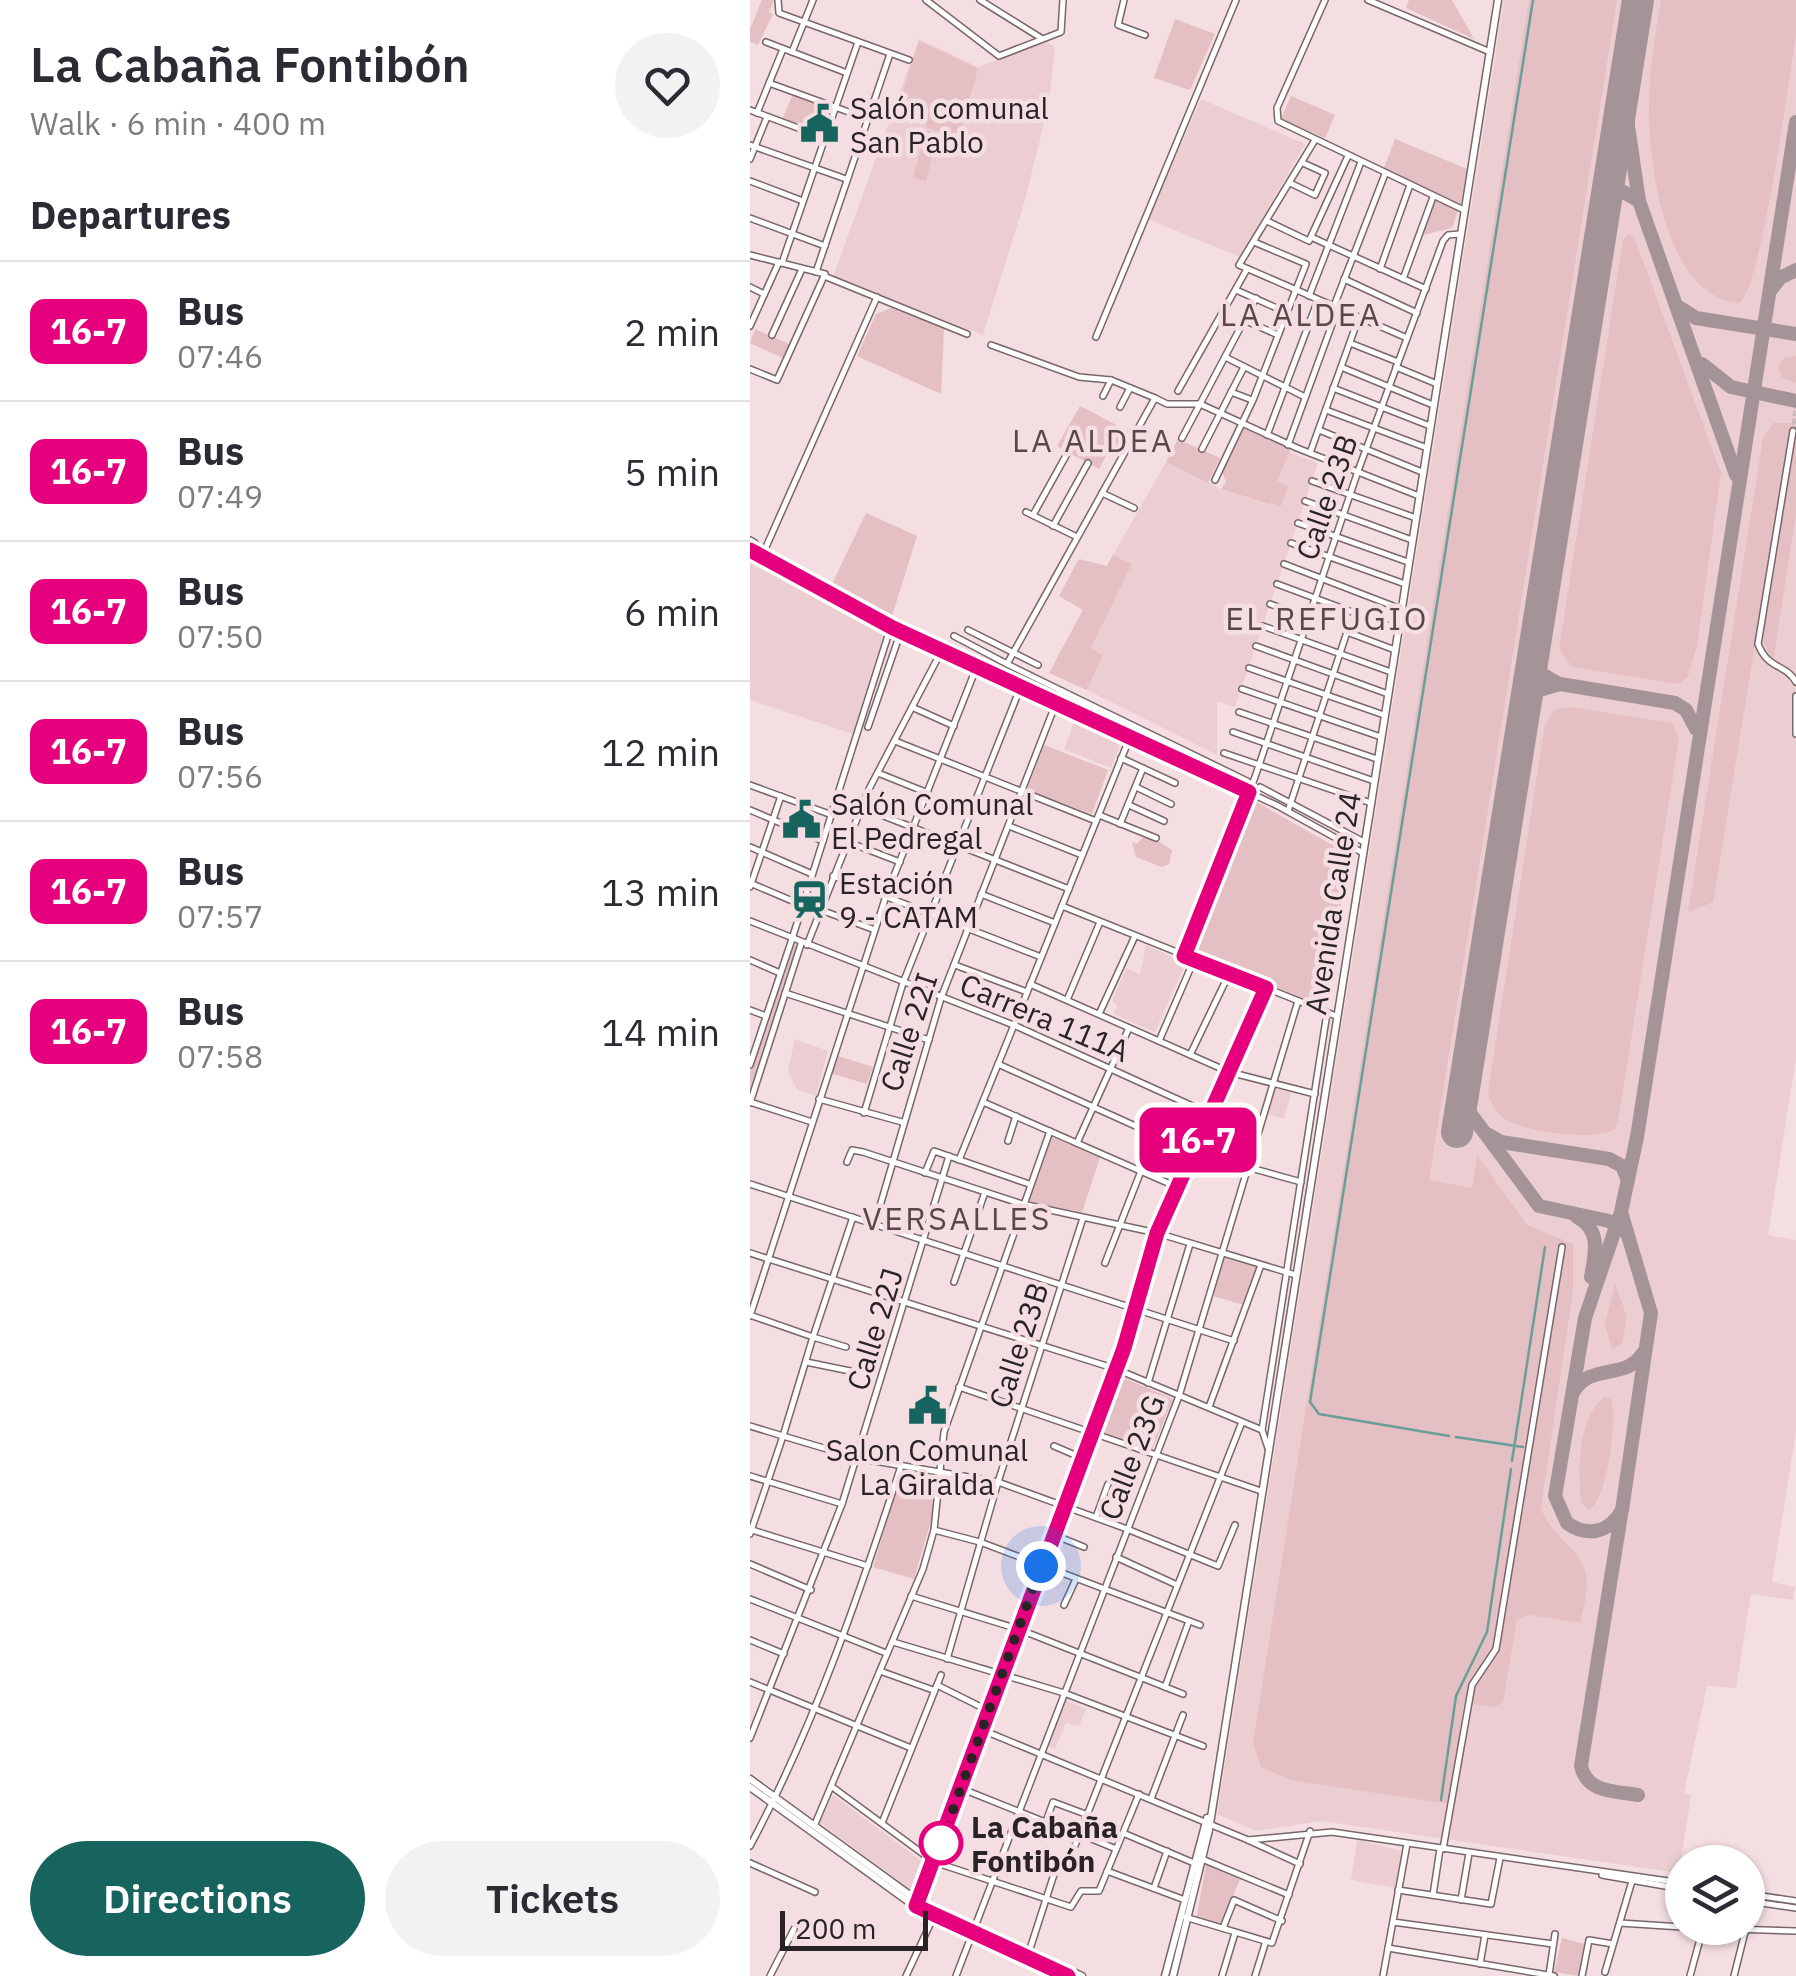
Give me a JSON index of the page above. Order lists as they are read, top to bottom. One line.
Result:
{"streets":{"main road":["Avenida Calle 24"],"street":["Calle 23B","Carrera 111A","Calle 22I","Calle 22J","Calle 23G"]},"crossings":[["Calle 23B","Avenida Calle 24"],["Carrera 111A","Calle 22I"]],"districts":["LA ALDEA","LA ALDEA","EL REFUGIO","VERSALLES"],"places":{"public building":["Salón comunal San Pablo","Salón Comunal El Pedregal","Salon Comunal La Giralda"],"station":["Estación 9 - CATAM"],"other":["La Cabaña Fontibón"]},"lines":["bus line 16-7"],"scale_bar":"200 m","page":{"heading":[["La Cabaña Fontibón","Walk · 6 min · 400 m"],"Departures"],"on_map":"16-7","list":[{"mark":"16-7","name":"Bus","note":"07:46","value":"2 min"},{"mark":"16-7","name":"Bus","note":"07:49","value":"5 min"},{"mark":"16-7","name":"Bus","note":"07:50","value":"6 min"},{"mark":"16-7","name":"Bus","note":"07:56","value":"12 min"},{"mark":"16-7","name":"Bus","note":"07:57","value":"13 min"},{"mark":"16-7","name":"Bus","note":"07:58","value":"14 min"}],"buttons":["Directions","Tickets"],"scale":"200 m"}}
